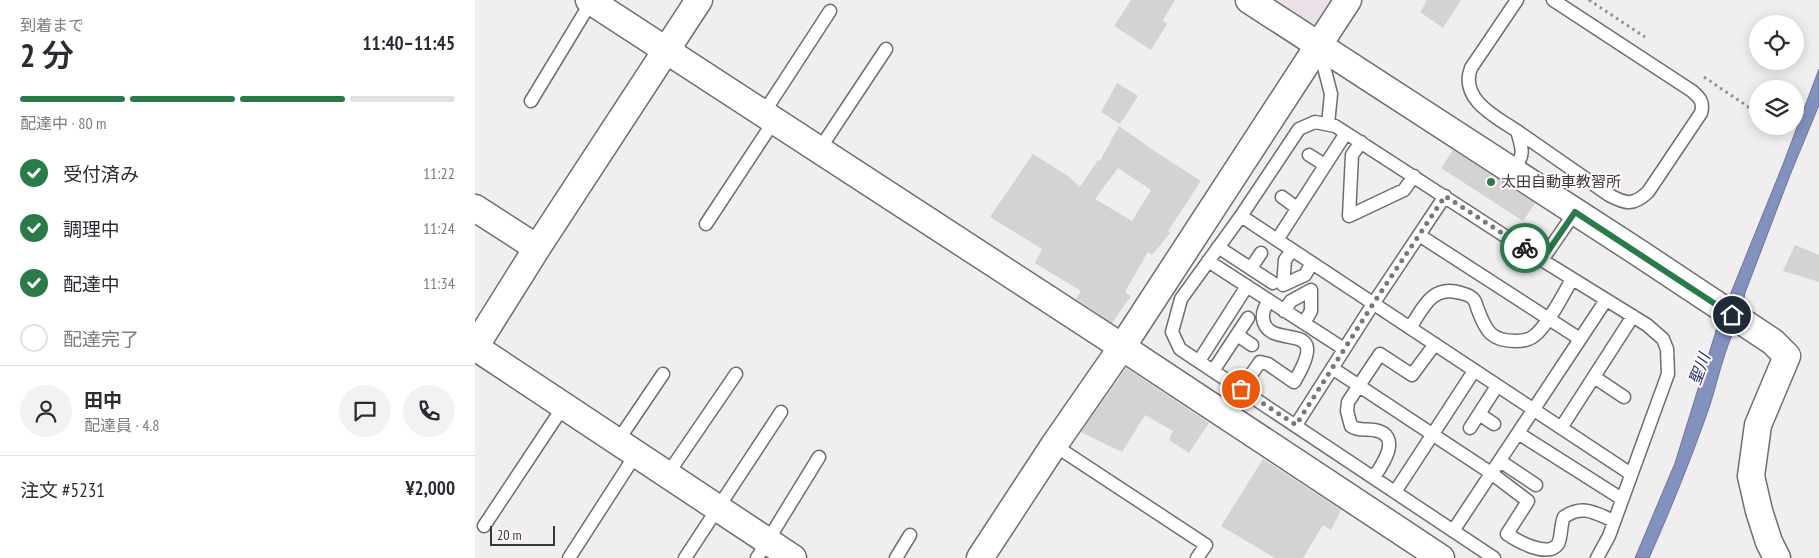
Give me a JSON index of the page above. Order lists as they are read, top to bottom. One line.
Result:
{"water":["聖川"],"places":["太田自動車教習所"],"scale_bar":"20 m","page":{"heading":["2 分","到着まで","11:40–11:45"],"panel":["田中","配達員 · 4.8","注文 #5231","¥2,000"],"bar":"配達中 · 80 m","list":[["受付済み","11:22"],["調理中","11:24"],["配達中","11:34"],"配達完了"],"scale":"20 m"}}
